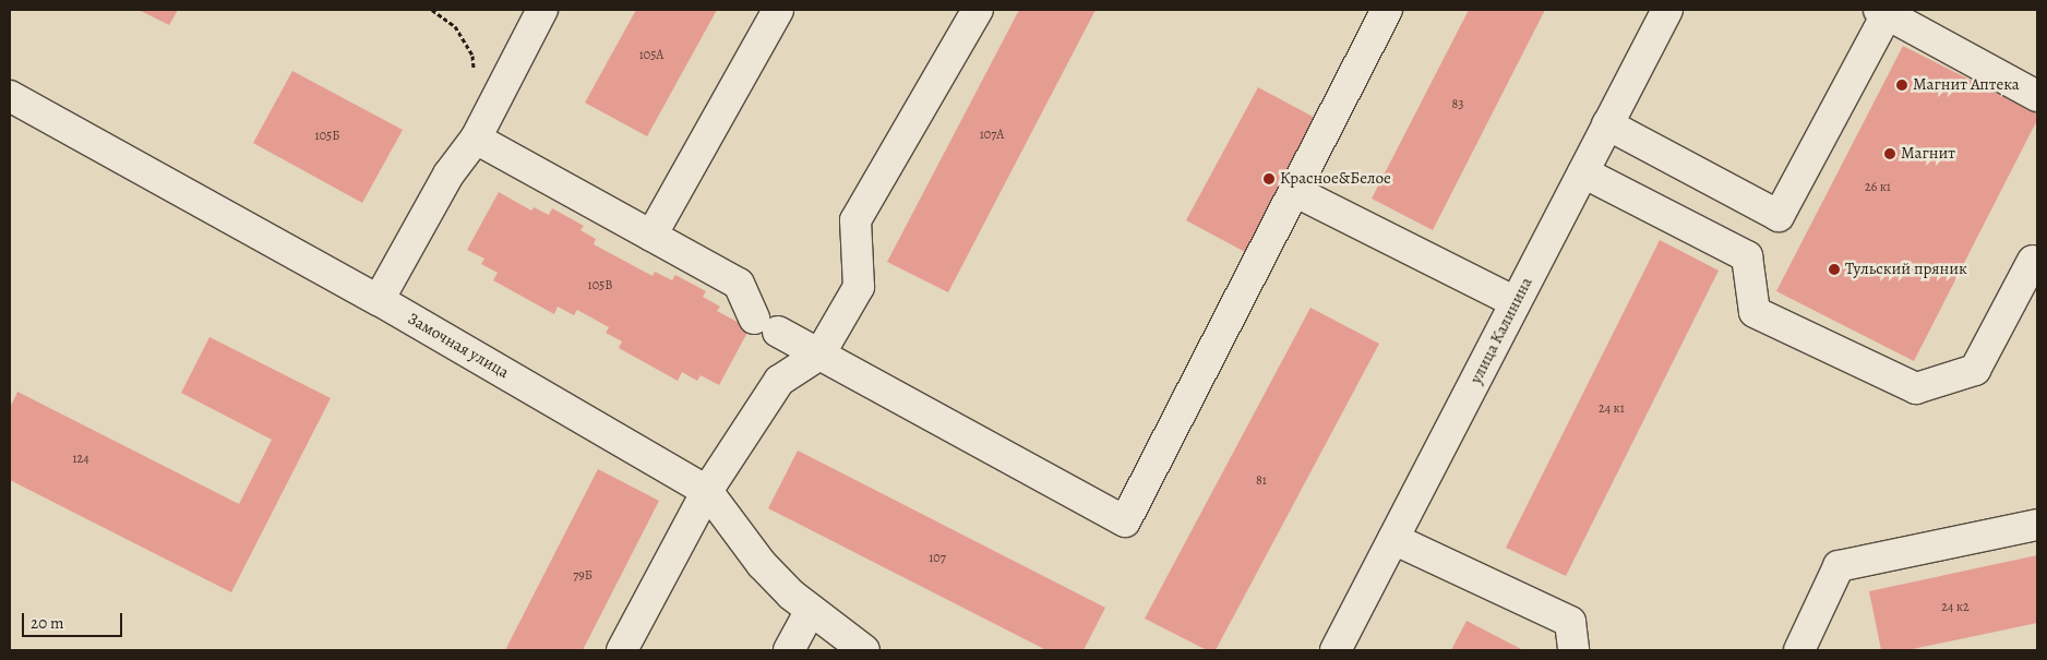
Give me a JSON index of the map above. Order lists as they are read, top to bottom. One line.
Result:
{"streets":{"street":["улица Калинина","Замочная улица"]},"places":["Магнит Аптека","Магнит","Красное&Белое","Тульский пряник"],"house_numbers":["105А","83","107А","105Б","26 к1","105В","24 к1","124","81","107","79Б","24 к2"],"scale_bar":"20 m"}
